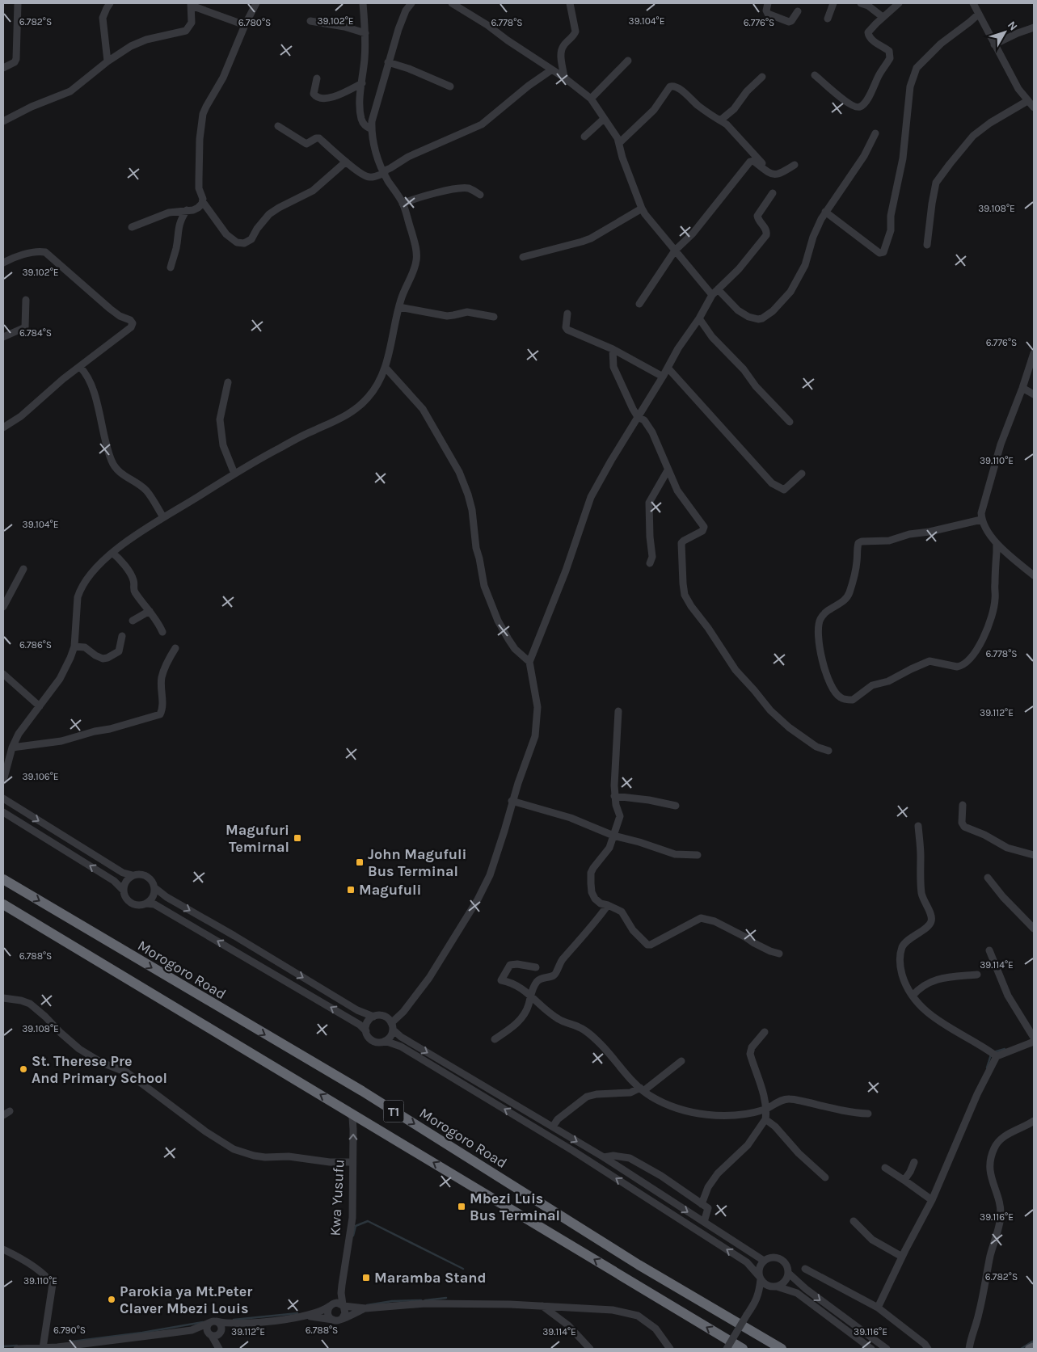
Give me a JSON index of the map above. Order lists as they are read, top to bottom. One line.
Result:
{"streets":{"highway":["Morogoro Road","T1"],"street":["Kwa Yusufu"]},"crossings":[["T1","Kwa Yusufu"]],"places":{"transit":["Magufuri Temirnal","John Magufuli Bus Terminal","Magufuli","Mbezi Luis Bus Terminal","Maramba Stand"],"other":["St. Therese Pre And Primary School","Parokia ya Mt.Peter Claver Mbezi Louis"]},"north":"top right","coordinates":["39.102°E","39.104°E","6.782°S","6.780°S","6.778°S","6.776°S","39.108°E","6.784°S","39.110°E","6.786°S","39.112°E","39.106°E","6.788°S","39.114°E","39.116°E","6.790°S"]}
